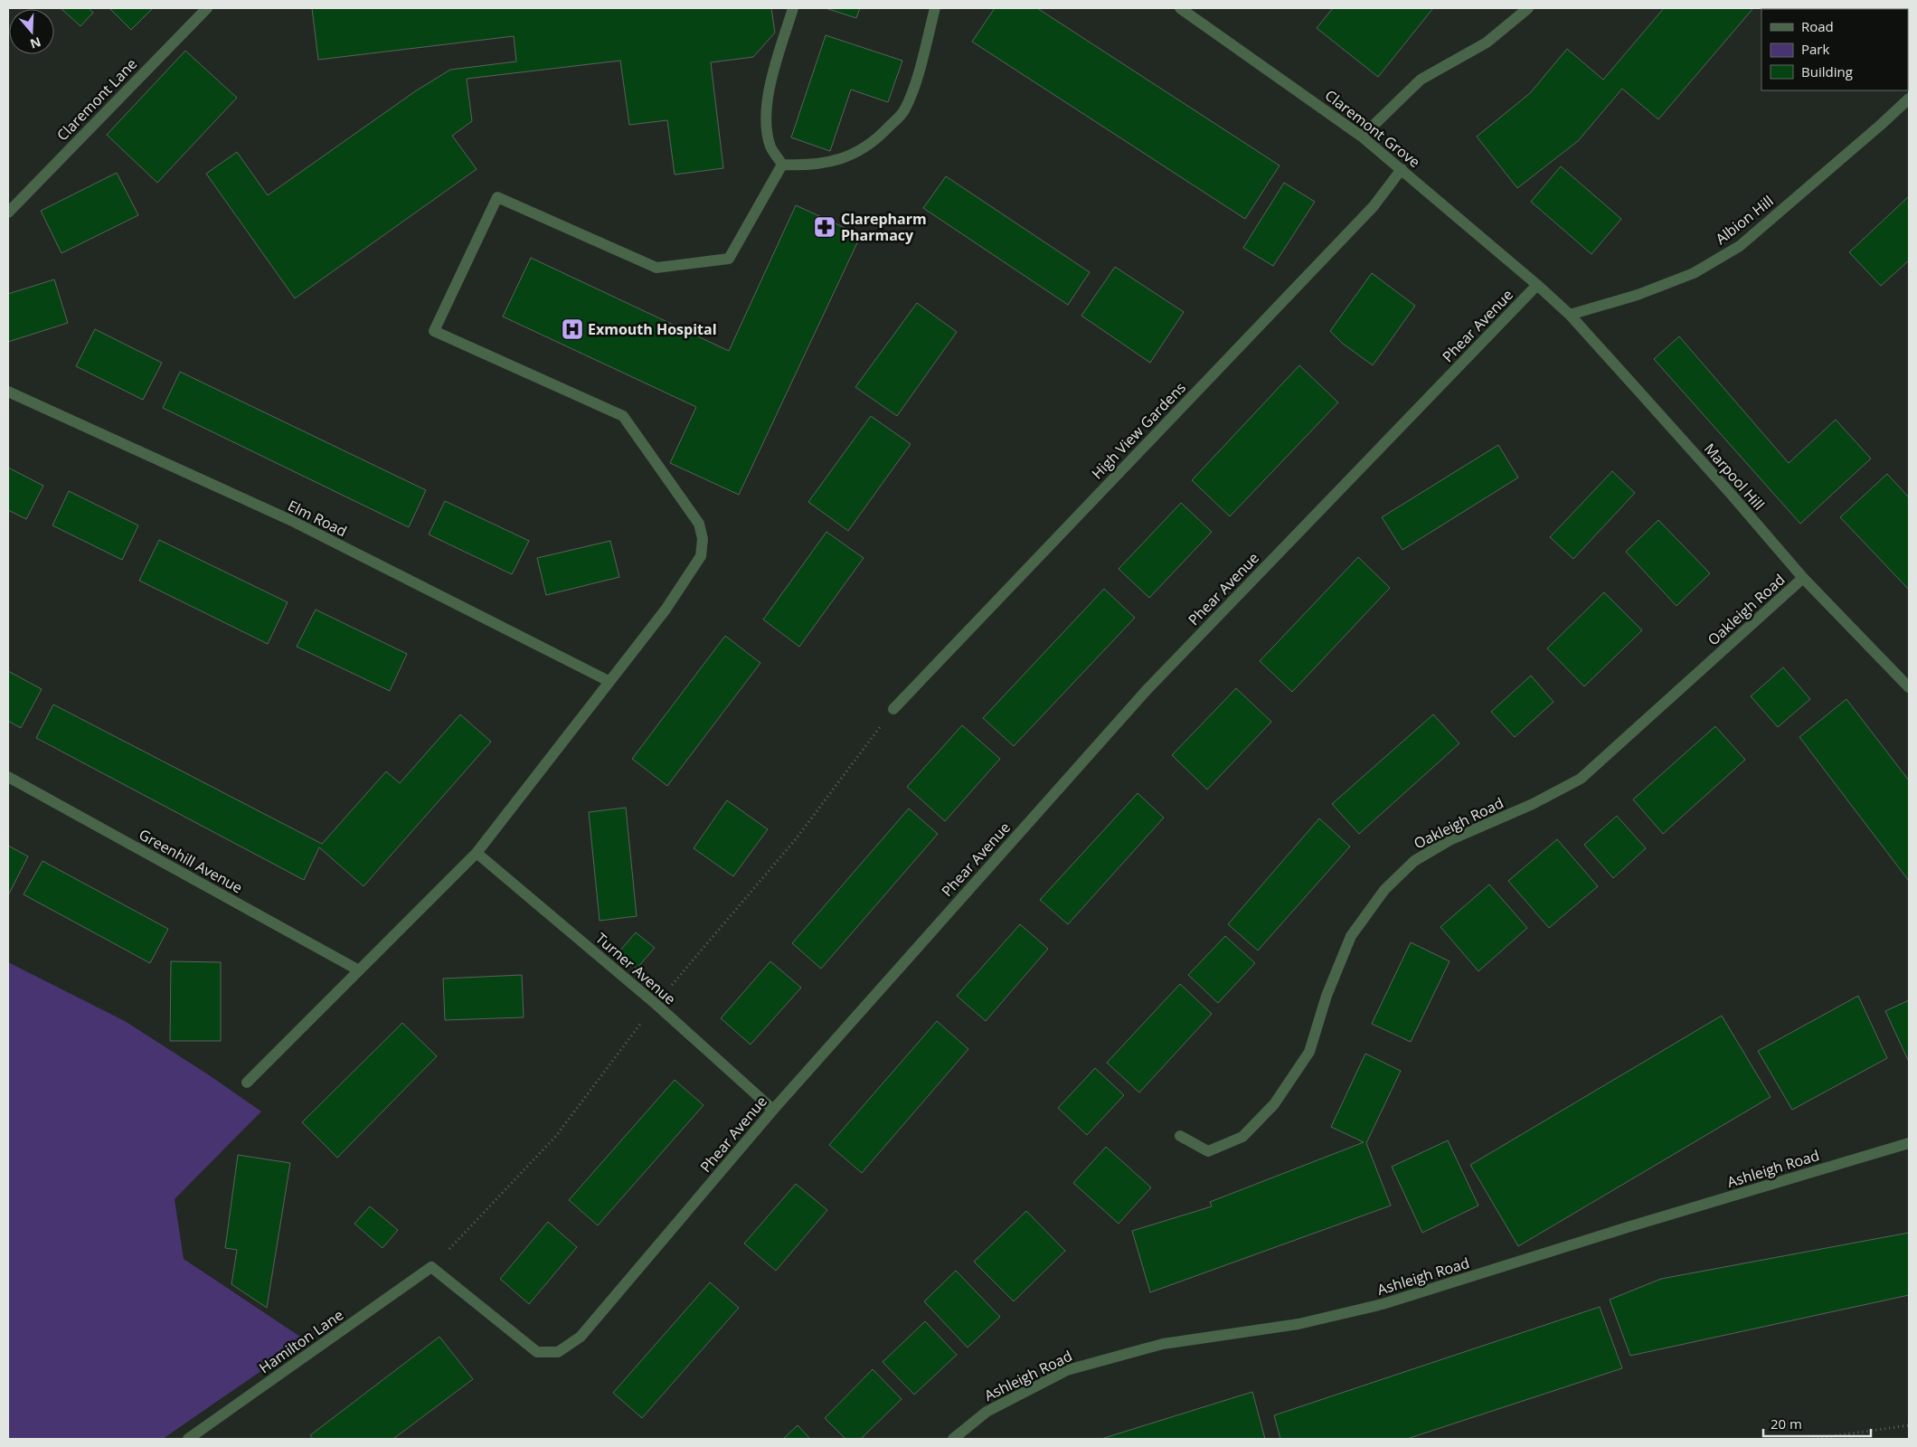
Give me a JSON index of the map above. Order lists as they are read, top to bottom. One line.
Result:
{"streets":{"street":["Claremont Lane","Claremont Grove","Albion Hill","Phear Avenue","High View Gardens","Marpool Hill","Elm Road","Oakleigh Road","Greenhill Avenue","Turner Avenue","Ashleigh Road","Hamilton Lane"]},"crossings":[["Claremont Grove","Phear Avenue"],["Claremont Grove","High View Gardens"],["Claremont Grove","Marpool Hill"],["Albion Hill","Marpool Hill"],["Phear Avenue","Marpool Hill"],["Phear Avenue","Turner Avenue"],["Phear Avenue","Hamilton Lane"],["Marpool Hill","Oakleigh Road"]],"places":{"pharmacy":["Clarepharm Pharmacy"],"hospital":["Exmouth Hospital"]},"legend":["Road","Park","Building"],"scale_bar":"20 m","north":"bottom"}
